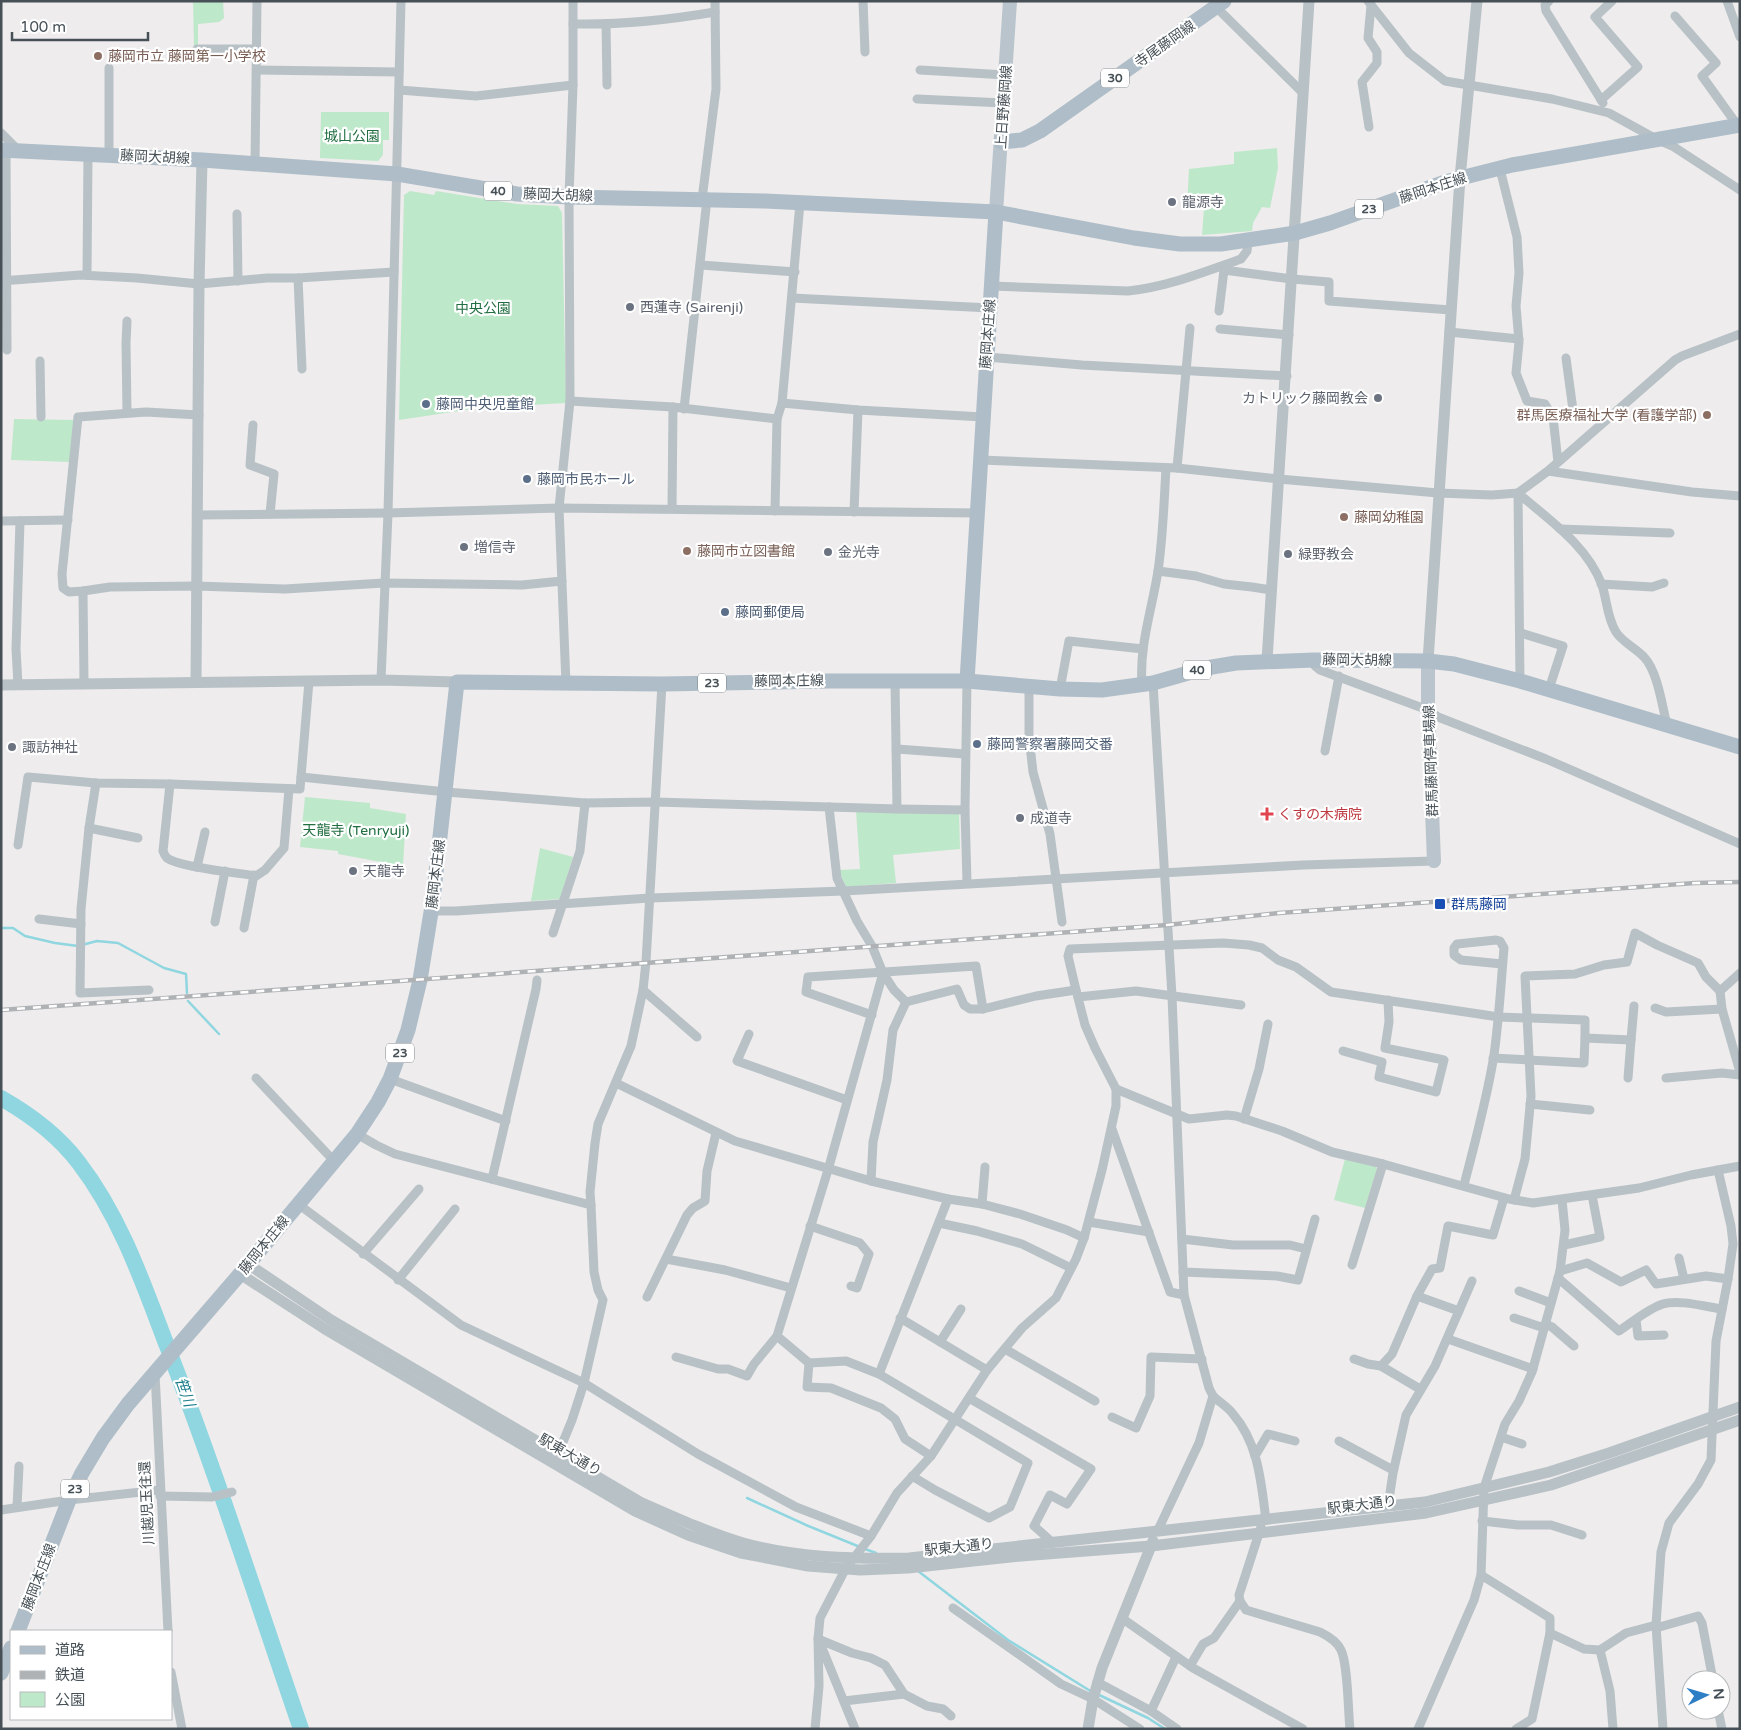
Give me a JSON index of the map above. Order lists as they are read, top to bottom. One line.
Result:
{"streets":{"main road":["寺尾藤岡線","30","上日野藤岡線","藤岡大胡線","藤岡本庄線","40","23","群馬藤岡停車場線"],"street":["駅東大通り","川越児玉往還"]},"crossings":[["寺尾藤岡線","上日野藤岡線"],["上日野藤岡線","藤岡大胡線"],["上日野藤岡線","藤岡本庄線"],["藤岡大胡線","藤岡本庄線"],["藤岡大胡線","群馬藤岡停車場線"],["藤岡本庄線","駅東大通り"],["藤岡本庄線","川越児玉往還"]],"water":["笹川"],"parks":["城山公園","中央公園","天龍寺 (Tenryuji)"],"places":{"other":["藤岡市立 藤岡第一小学校","龍源寺","西蓮寺 (Sairenji)","カトリック藤岡教会","藤岡中央児童館","群馬医療福祉大学 (看護学部)","藤岡市民ホール","藤岡幼稚園","増信寺","藤岡市立図書館","金光寺","緑野教会","藤岡郵便局","藤岡警察署藤岡交番","諏訪神社","成道寺","天龍寺"],"health":["くすの木病院"],"transit":["群馬藤岡"]},"legend":["道路","鉄道","公園"],"scale_bar":"100 m","north":"right"}
